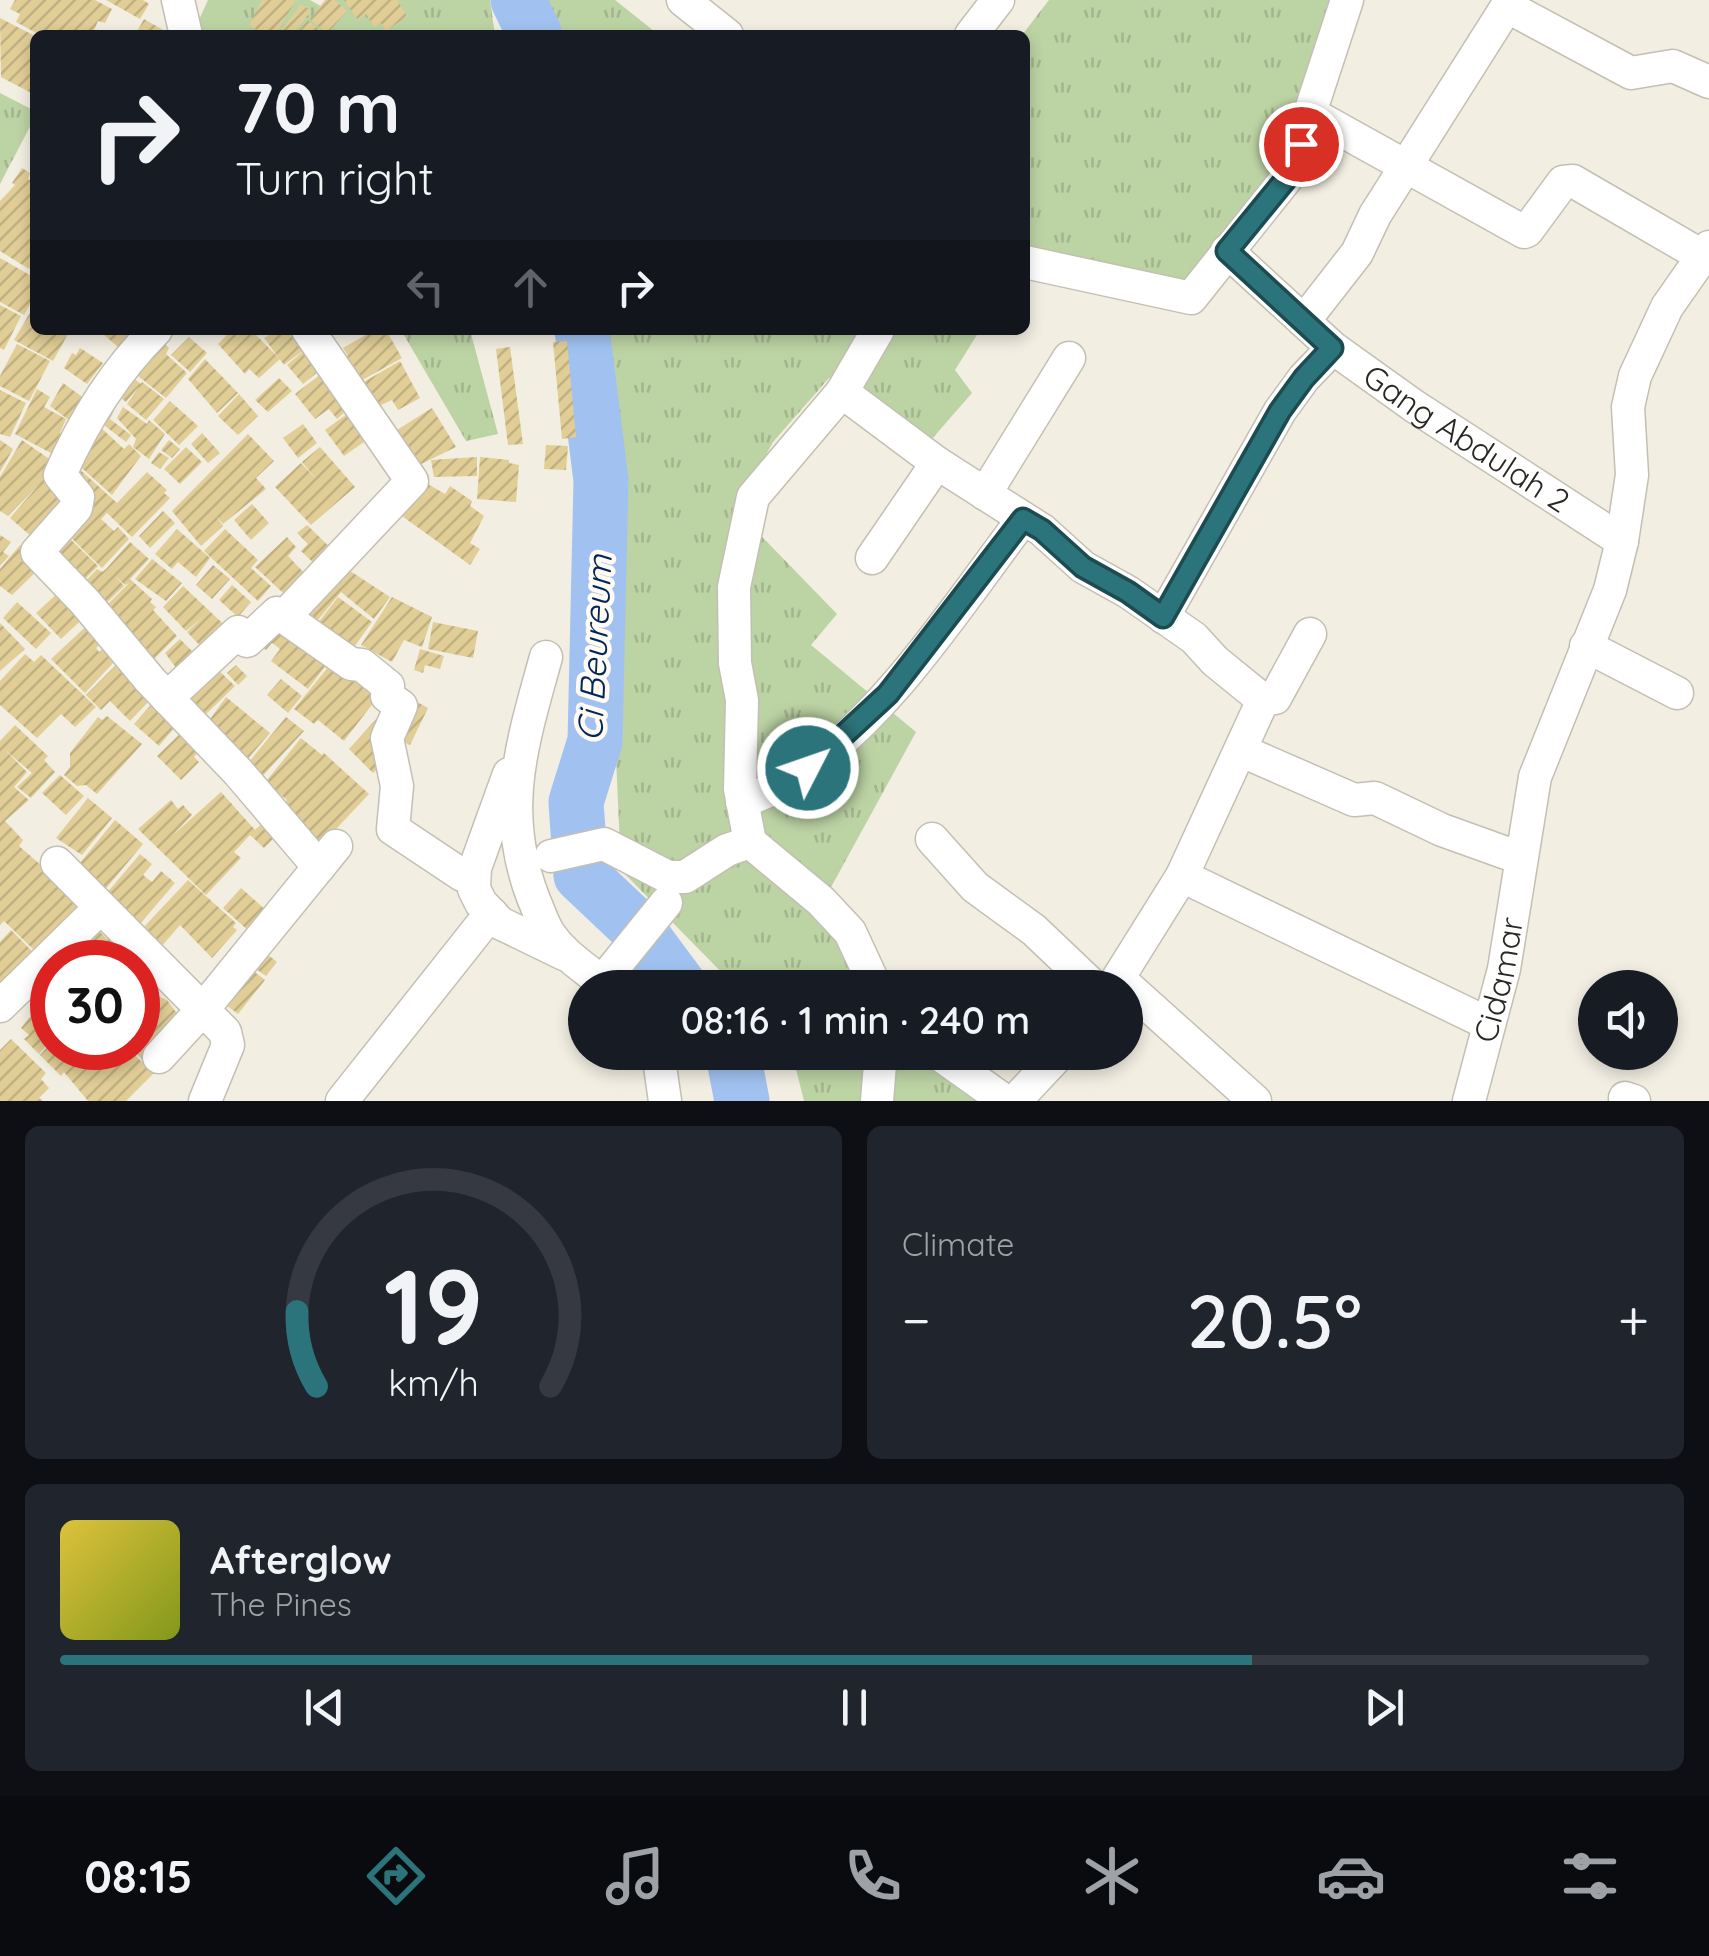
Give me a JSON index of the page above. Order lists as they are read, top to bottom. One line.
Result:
{"streets":{"street":["Gang Abdulah 2","Cidamar"]},"crossings":[["Gang Abdulah 2","Cidamar"]],"water":["Ci Beureum"],"page":{"turn":["70 m","Turn right"],"limit":"30","trip":"08:16 · 1 min · 240 m","tile":"Climate","heat":["−","20.5°","+"],"song":["Afterglow","The Pines"],"tabs":"08:15","gauge":["19","km/h"]}}
